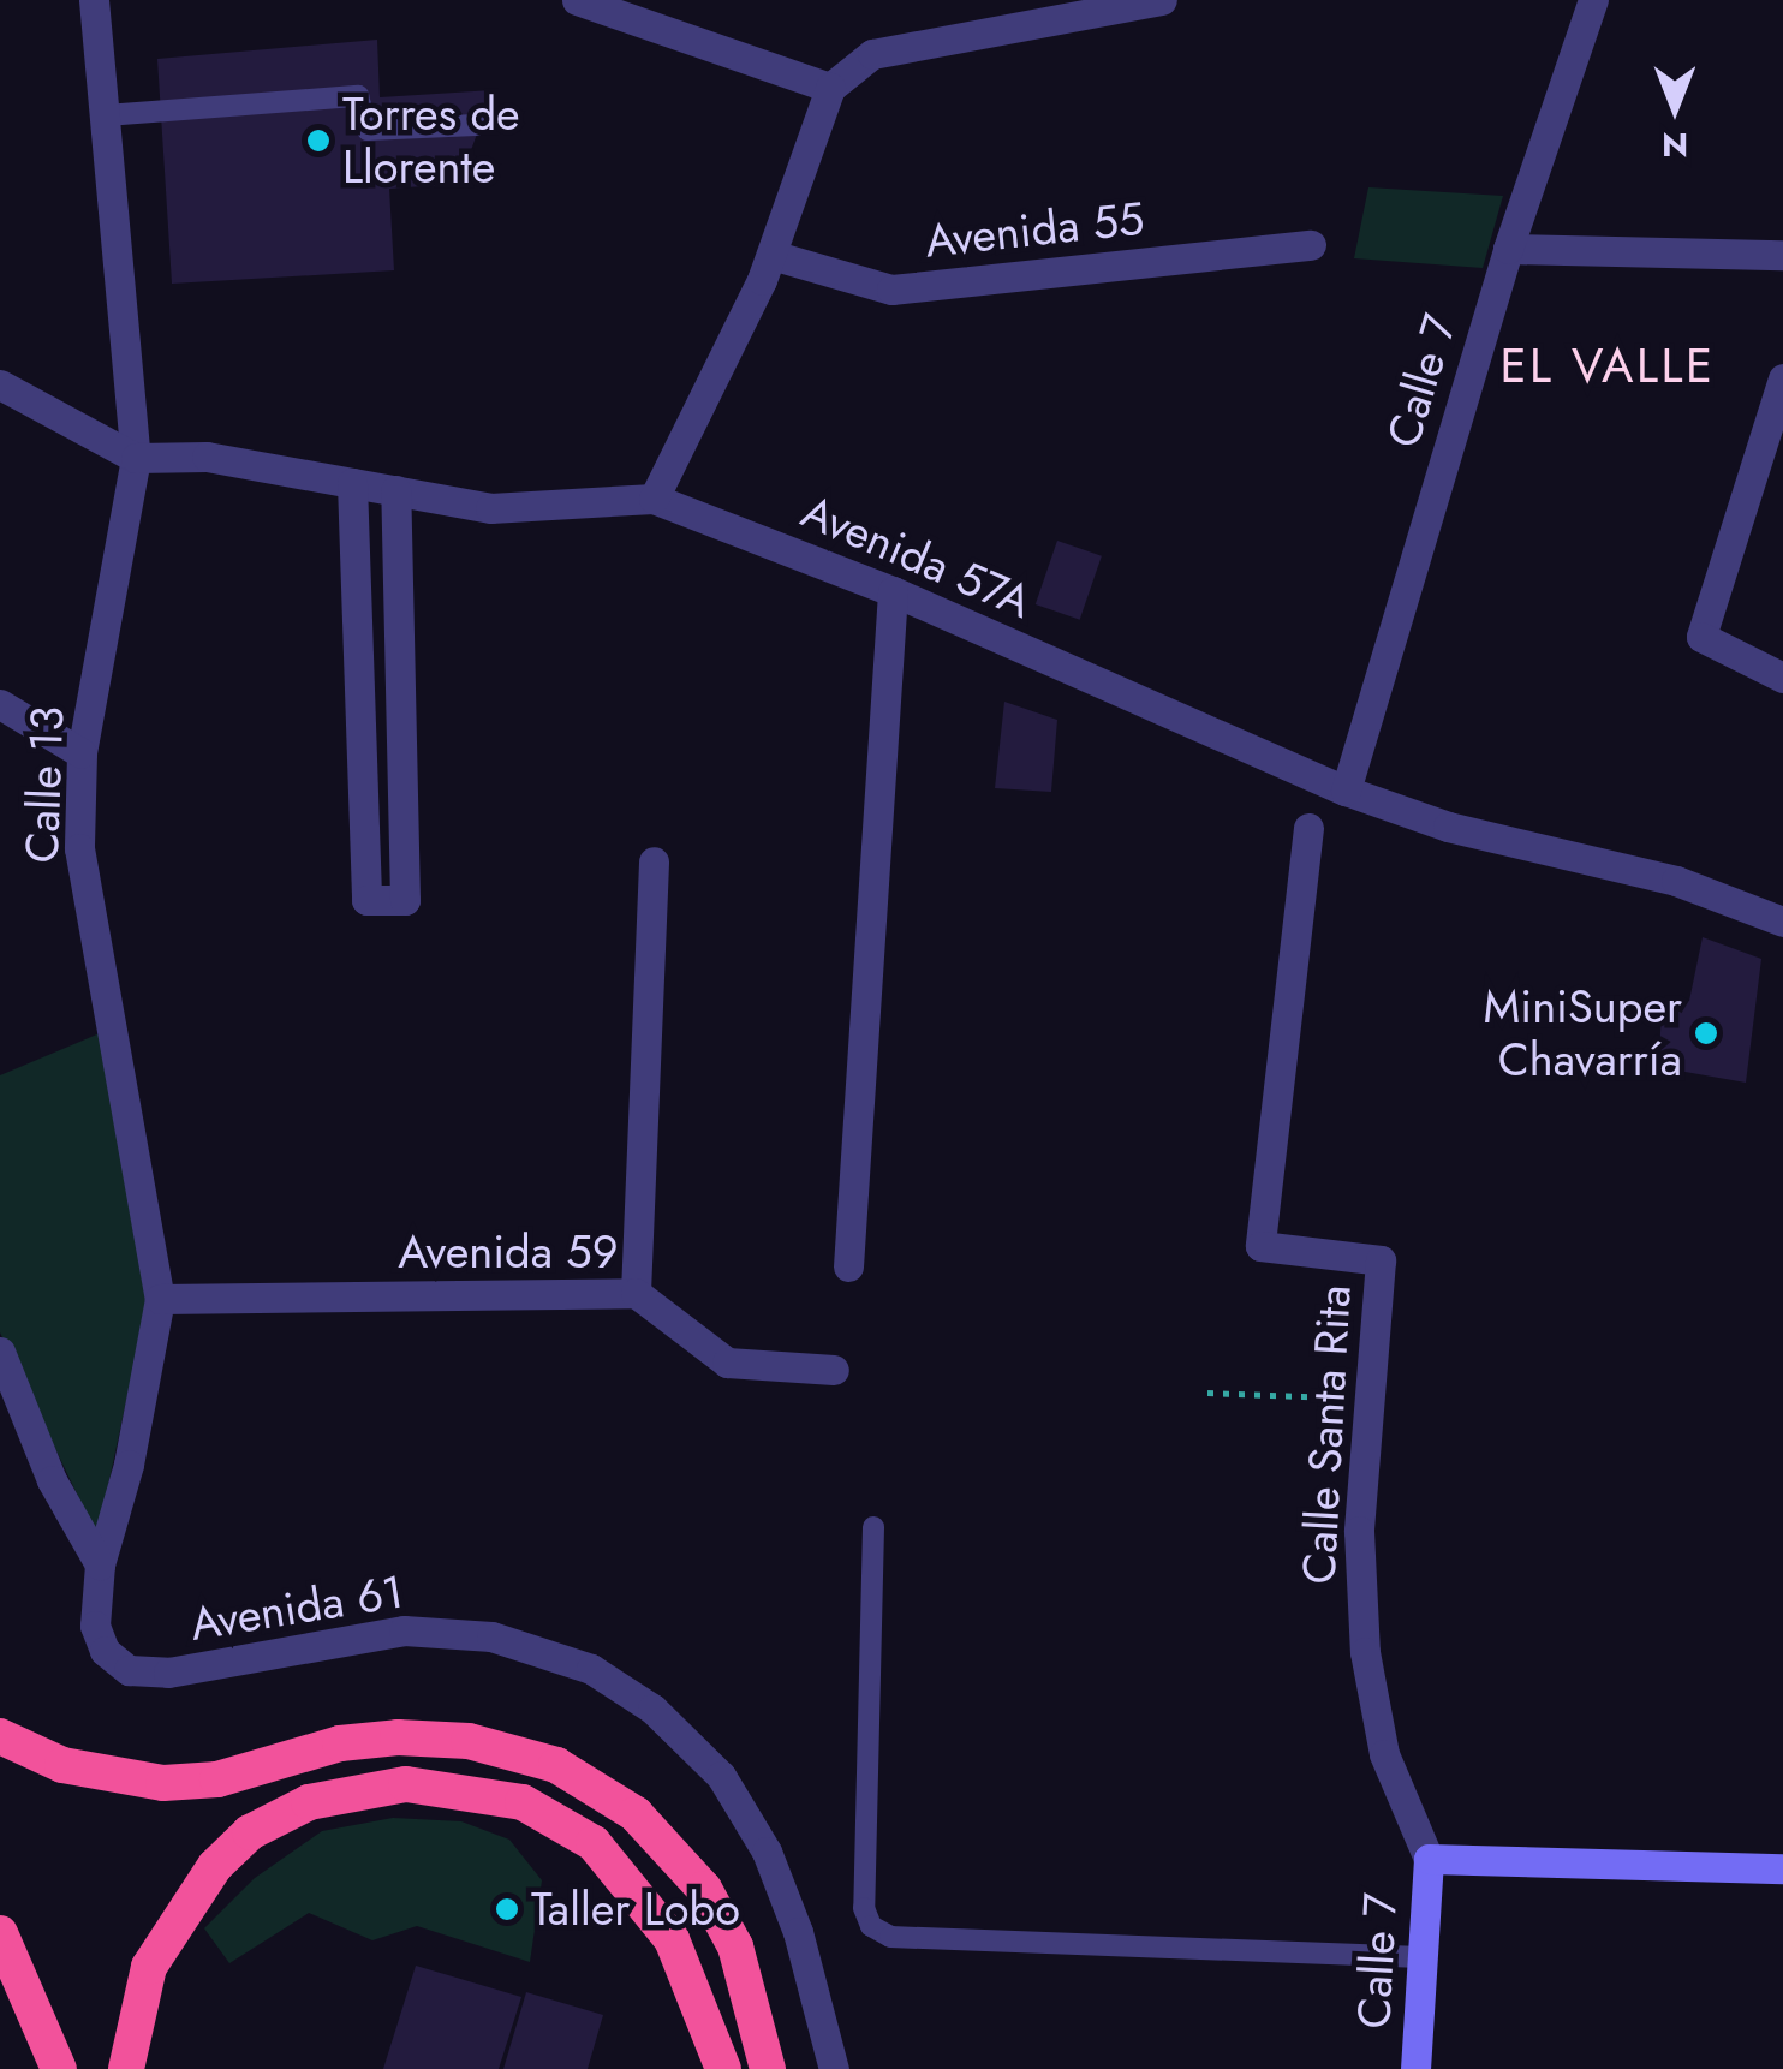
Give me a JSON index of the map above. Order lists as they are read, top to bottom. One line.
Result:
{"streets":{"street":["Avenida 55","Calle 7","Avenida 57A","Calle 13","Avenida 59","Calle Santa Rita","Avenida 61"]},"crossings":[["Calle 7","Avenida 57A"],["Calle 7","Calle Santa Rita"],["Avenida 57A","Calle 13"],["Calle 13","Avenida 59"],["Calle 13","Avenida 61"]],"districts":["EL VALLE"],"places":["Torres de Llorente","MiniSuper Chavarría","Taller Lobo"],"north":"bottom"}
